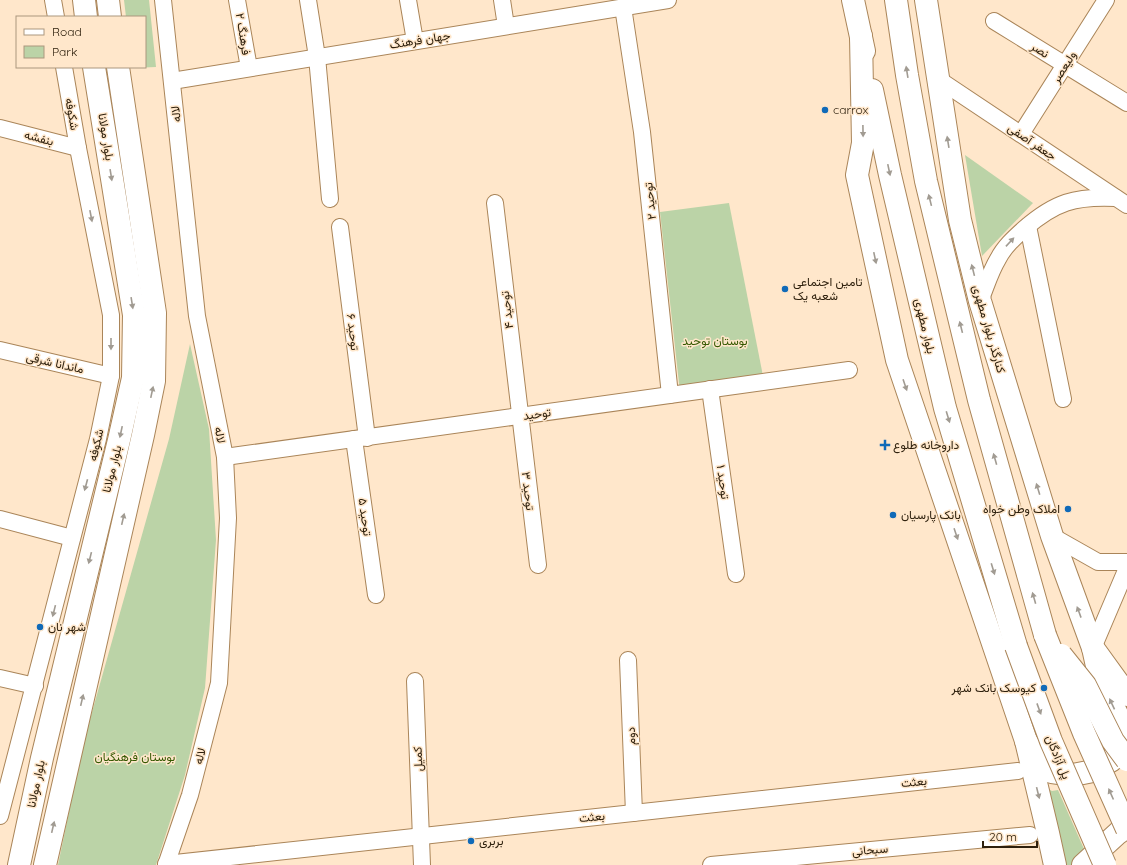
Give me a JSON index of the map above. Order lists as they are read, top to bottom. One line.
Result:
{"streets":{"main road":["بلوار مولانا","بلوار مطهری","کنارگذر بلوار مطهری","پل آزادگان"],"street":["فرهنگ ۲","جهان فرهنگ","نصر","ولیعصر","شکوفه","لاله","بنفشه","جعفر آصفی","توحید ۲","توحید ۴","توحید ۶","ماندانا شرقی","توحید","توحید ۱","توحید ۳","توحید ۵","دوم","کمیل","بعثت","سبحانی"]},"crossings":[["فرهنگ ۲","جهان فرهنگ"],["جهان فرهنگ","لاله"],["جهان فرهنگ","توحید ۲"],["نصر","ولیعصر"],["ولیعصر","جعفر آصفی"],["شکوفه","بنفشه"],["شکوفه","ماندانا شرقی"],["لاله","توحید"],["لاله","بعثت"],["جعفر آصفی","کنارگذر بلوار مطهری"],["توحید ۲","توحید"],["توحید ۴","توحید"],["توحید ۴","توحید ۳"],["بلوار مطهری","پل آزادگان"],["توحید ۶","توحید"],["توحید ۶","توحید ۵"],["توحید","توحید ۱"],["توحید","توحید ۳"],["توحید","توحید ۵"],["دوم","بعثت"],["کمیل","بعثت"]],"one_way":["شکوفه"],"parks":["بوستان توحید","بوستان فرهنگیان"],"places":{"other":["carrox","تامین اجتماعی شعبه یک","املاک وطن خواه","بانک پارسیان","شهر نان","کیوسک بانک شهر","بربری"],"health":["داروخانه طلوع"]},"legend":["Road","Park"],"scale_bar":"20 m"}
